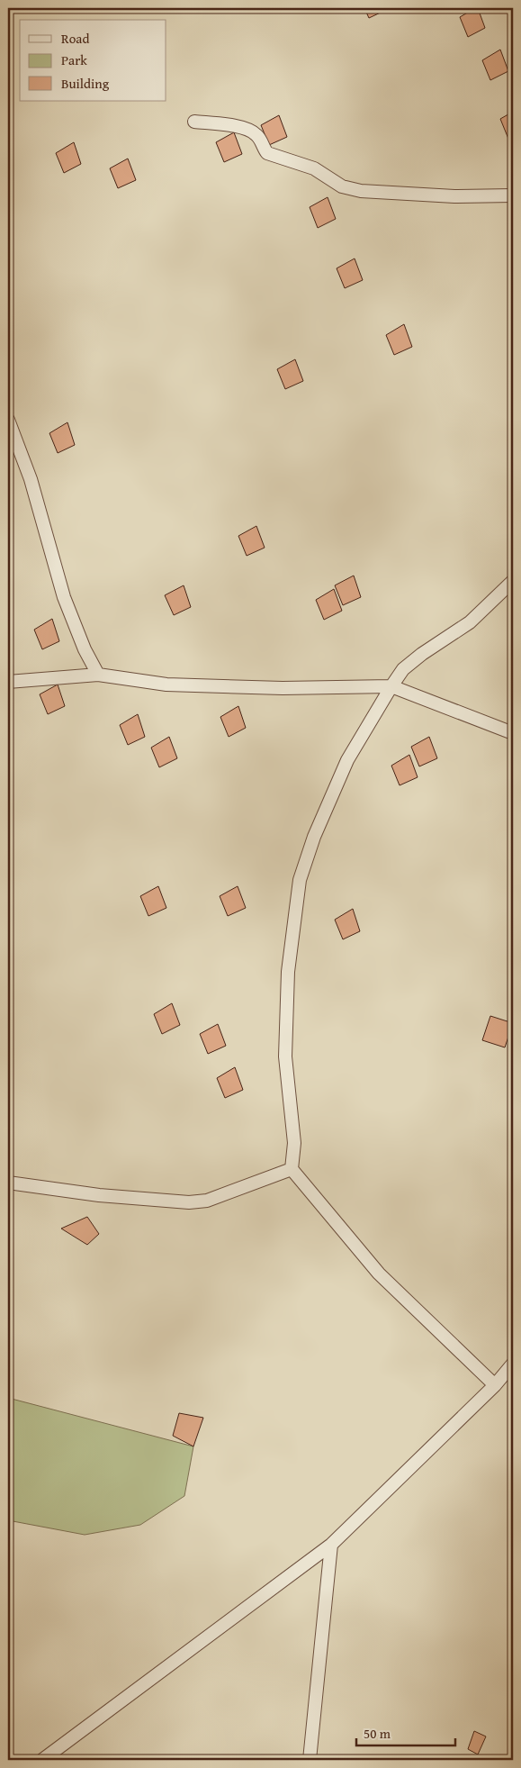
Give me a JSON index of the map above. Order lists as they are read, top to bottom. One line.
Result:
{"legend":["Road","Park","Building"],"scale_bar":"50 m"}
